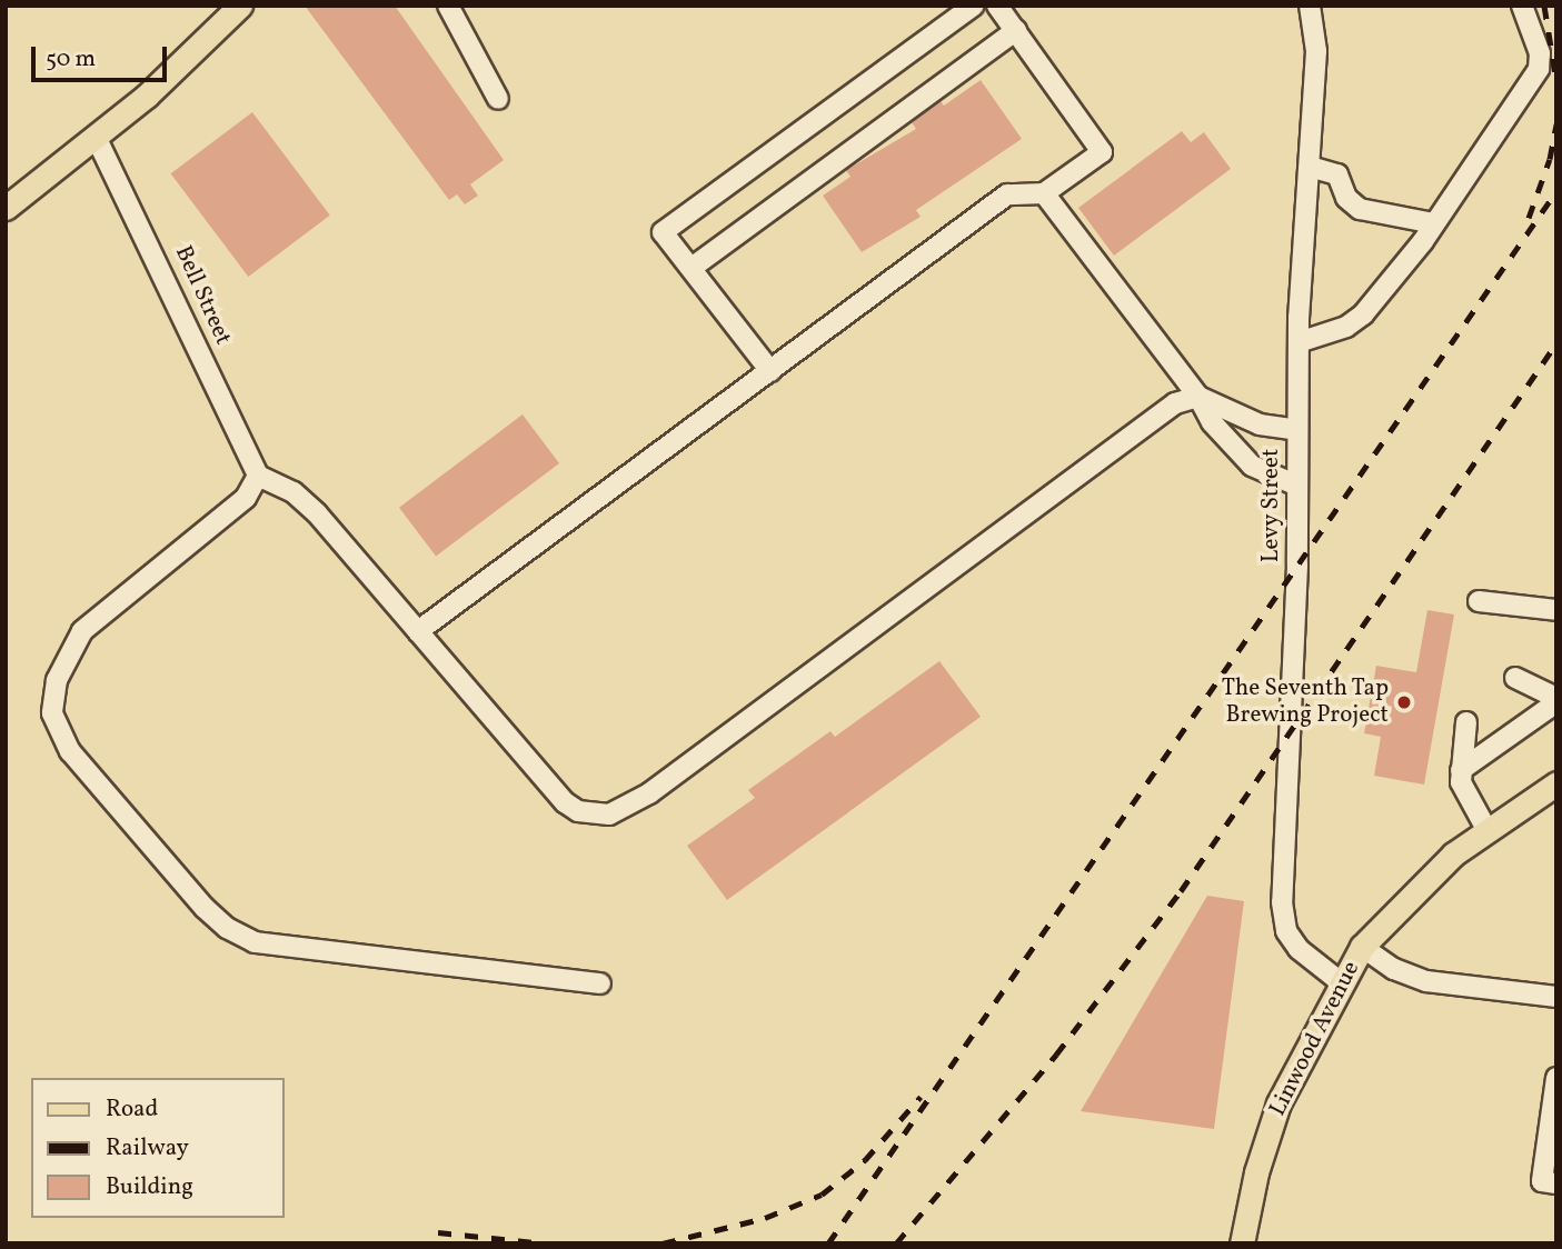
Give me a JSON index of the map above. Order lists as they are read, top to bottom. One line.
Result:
{"streets":{"main road":["Linwood Avenue"],"street":["Bell Street","Levy Street"]},"crossings":[["Levy Street","Linwood Avenue"]],"places":["The Seventh Tap Brewing Project"],"legend":["Road","Railway","Building"],"scale_bar":"50 m"}
